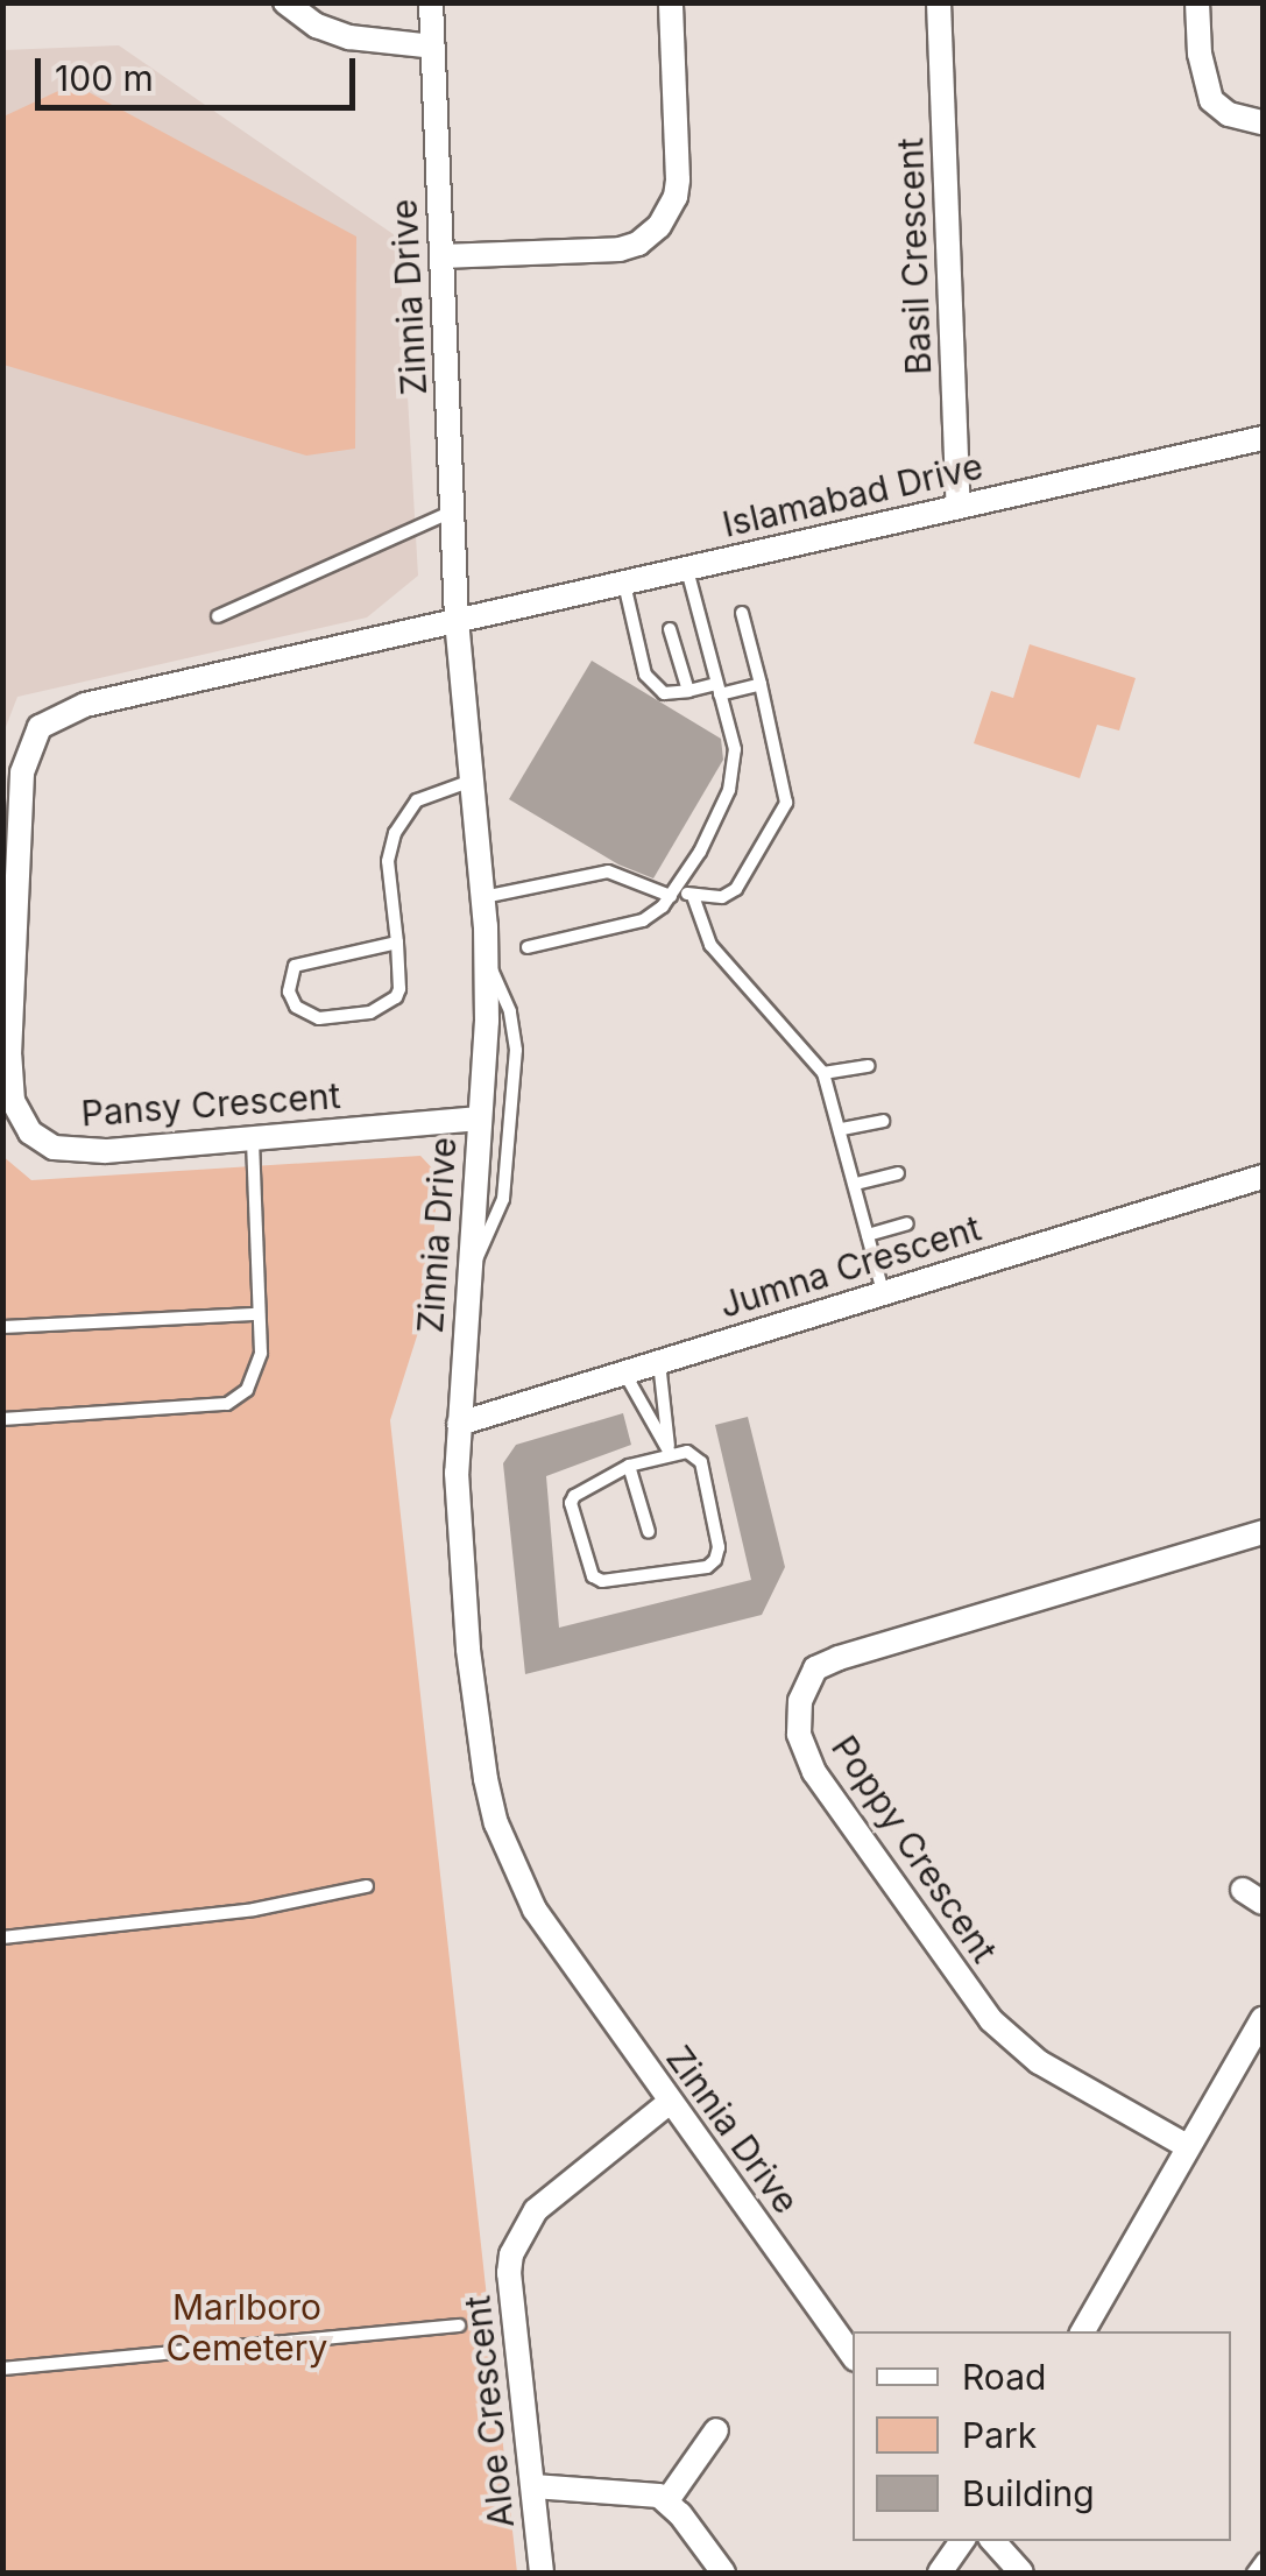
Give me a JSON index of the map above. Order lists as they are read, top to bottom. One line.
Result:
{"streets":{"street":["Basil Crescent","Zinnia Drive","Islamabad Drive","Pansy Crescent","Jumna Crescent","Poppy Crescent","Aloe Crescent"]},"crossings":[["Basil Crescent","Islamabad Drive"],["Zinnia Drive","Islamabad Drive"],["Zinnia Drive","Pansy Crescent"],["Zinnia Drive","Jumna Crescent"],["Zinnia Drive","Aloe Crescent"],["Islamabad Drive","Pansy Crescent"]],"parks":["Marlboro Cemetery"],"legend":["Road","Park","Building"],"scale_bar":"100 m"}
